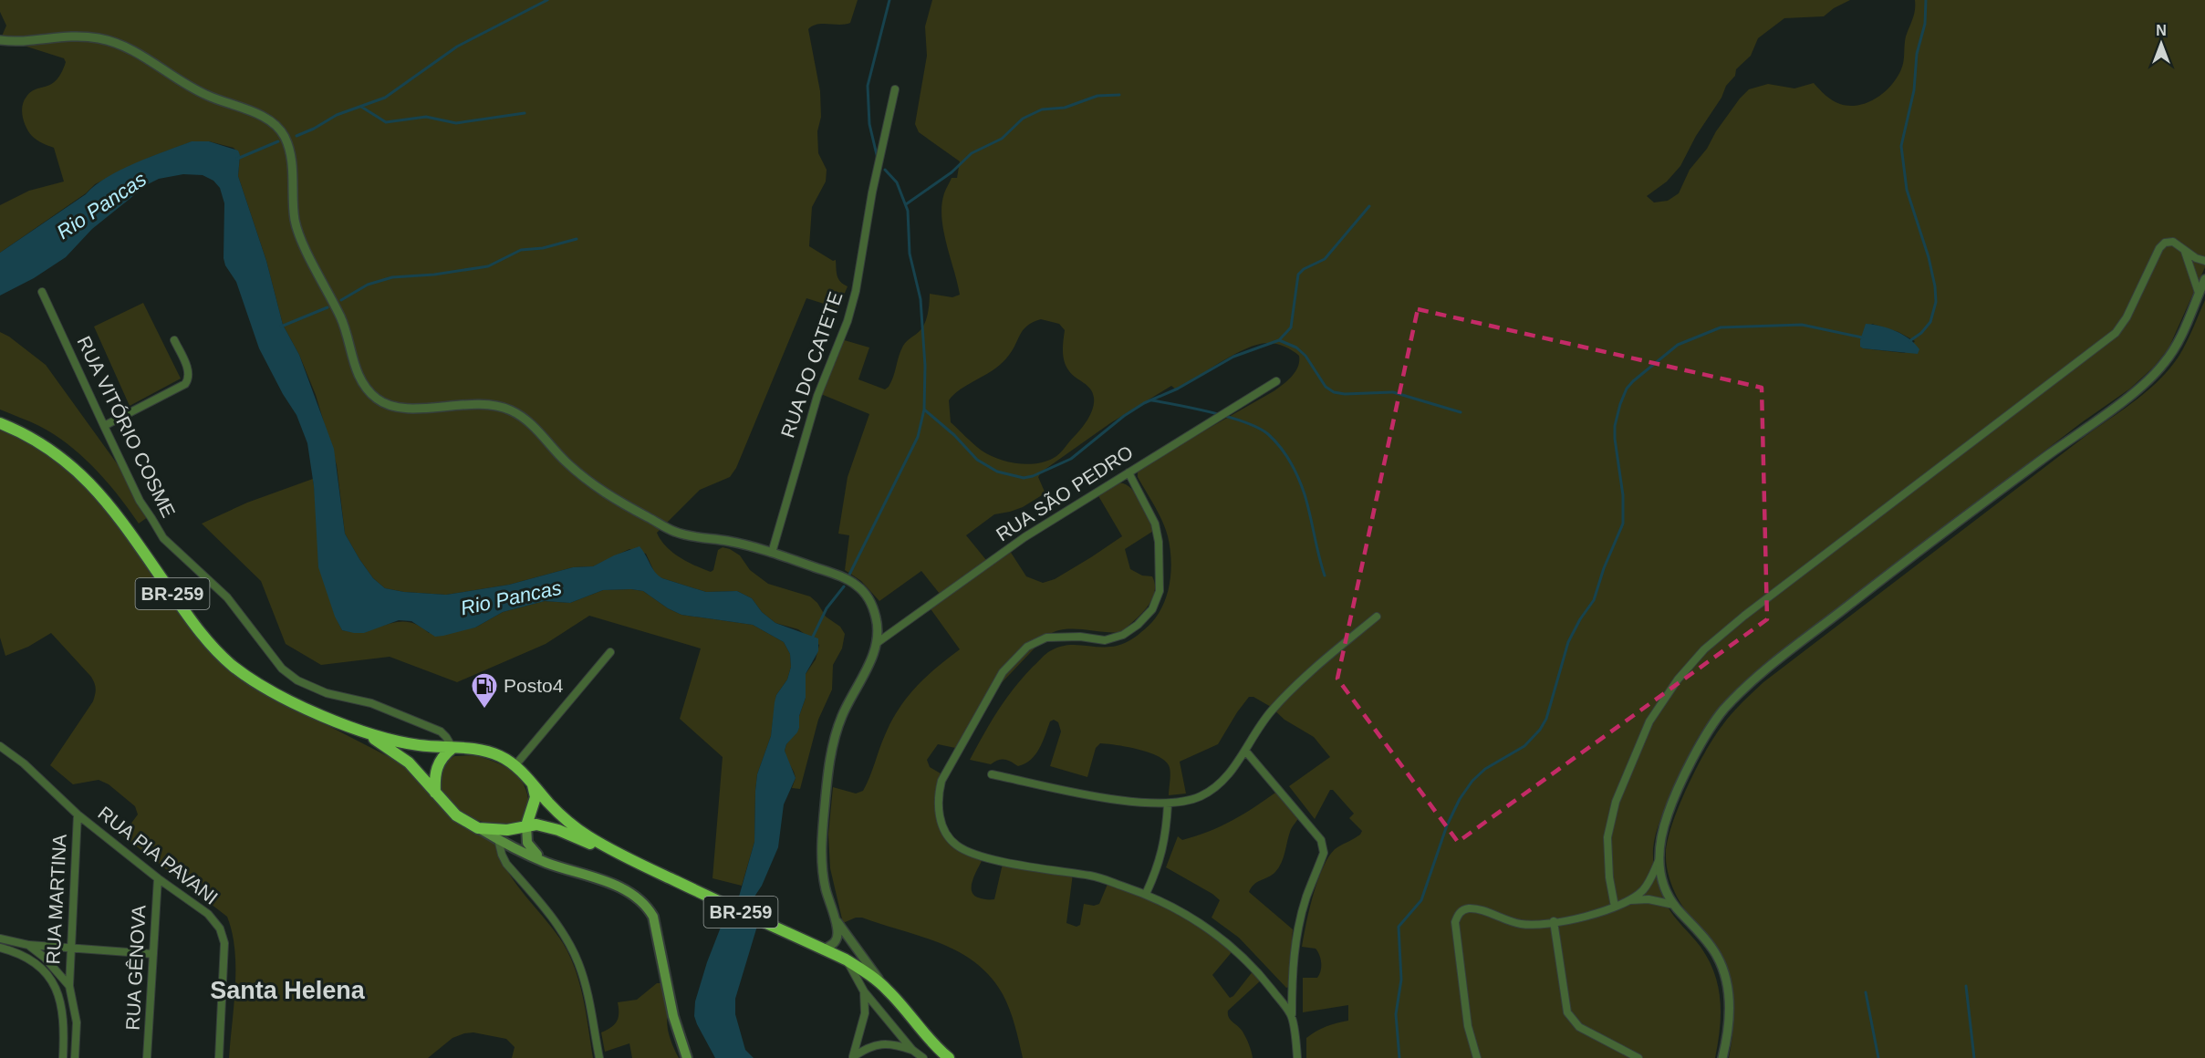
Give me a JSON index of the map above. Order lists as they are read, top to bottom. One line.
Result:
{"streets":{"highway":["BR-259"],"street":["RUA DO CATETE","RUA VITÓRIO COSME","RUA SÃO PEDRO","RUA PIA PAVANI","RUA MARTINA","RUA GÊNOVA"]},"crossings":[["RUA VITÓRIO COSME","BR-259"],["RUA PIA PAVANI","RUA MARTINA"],["RUA PIA PAVANI","RUA GÊNOVA"]],"districts":["Santa Helena"],"water":["Rio Pancas"],"places":{"fuel station":["Posto4"]},"north":"top"}
